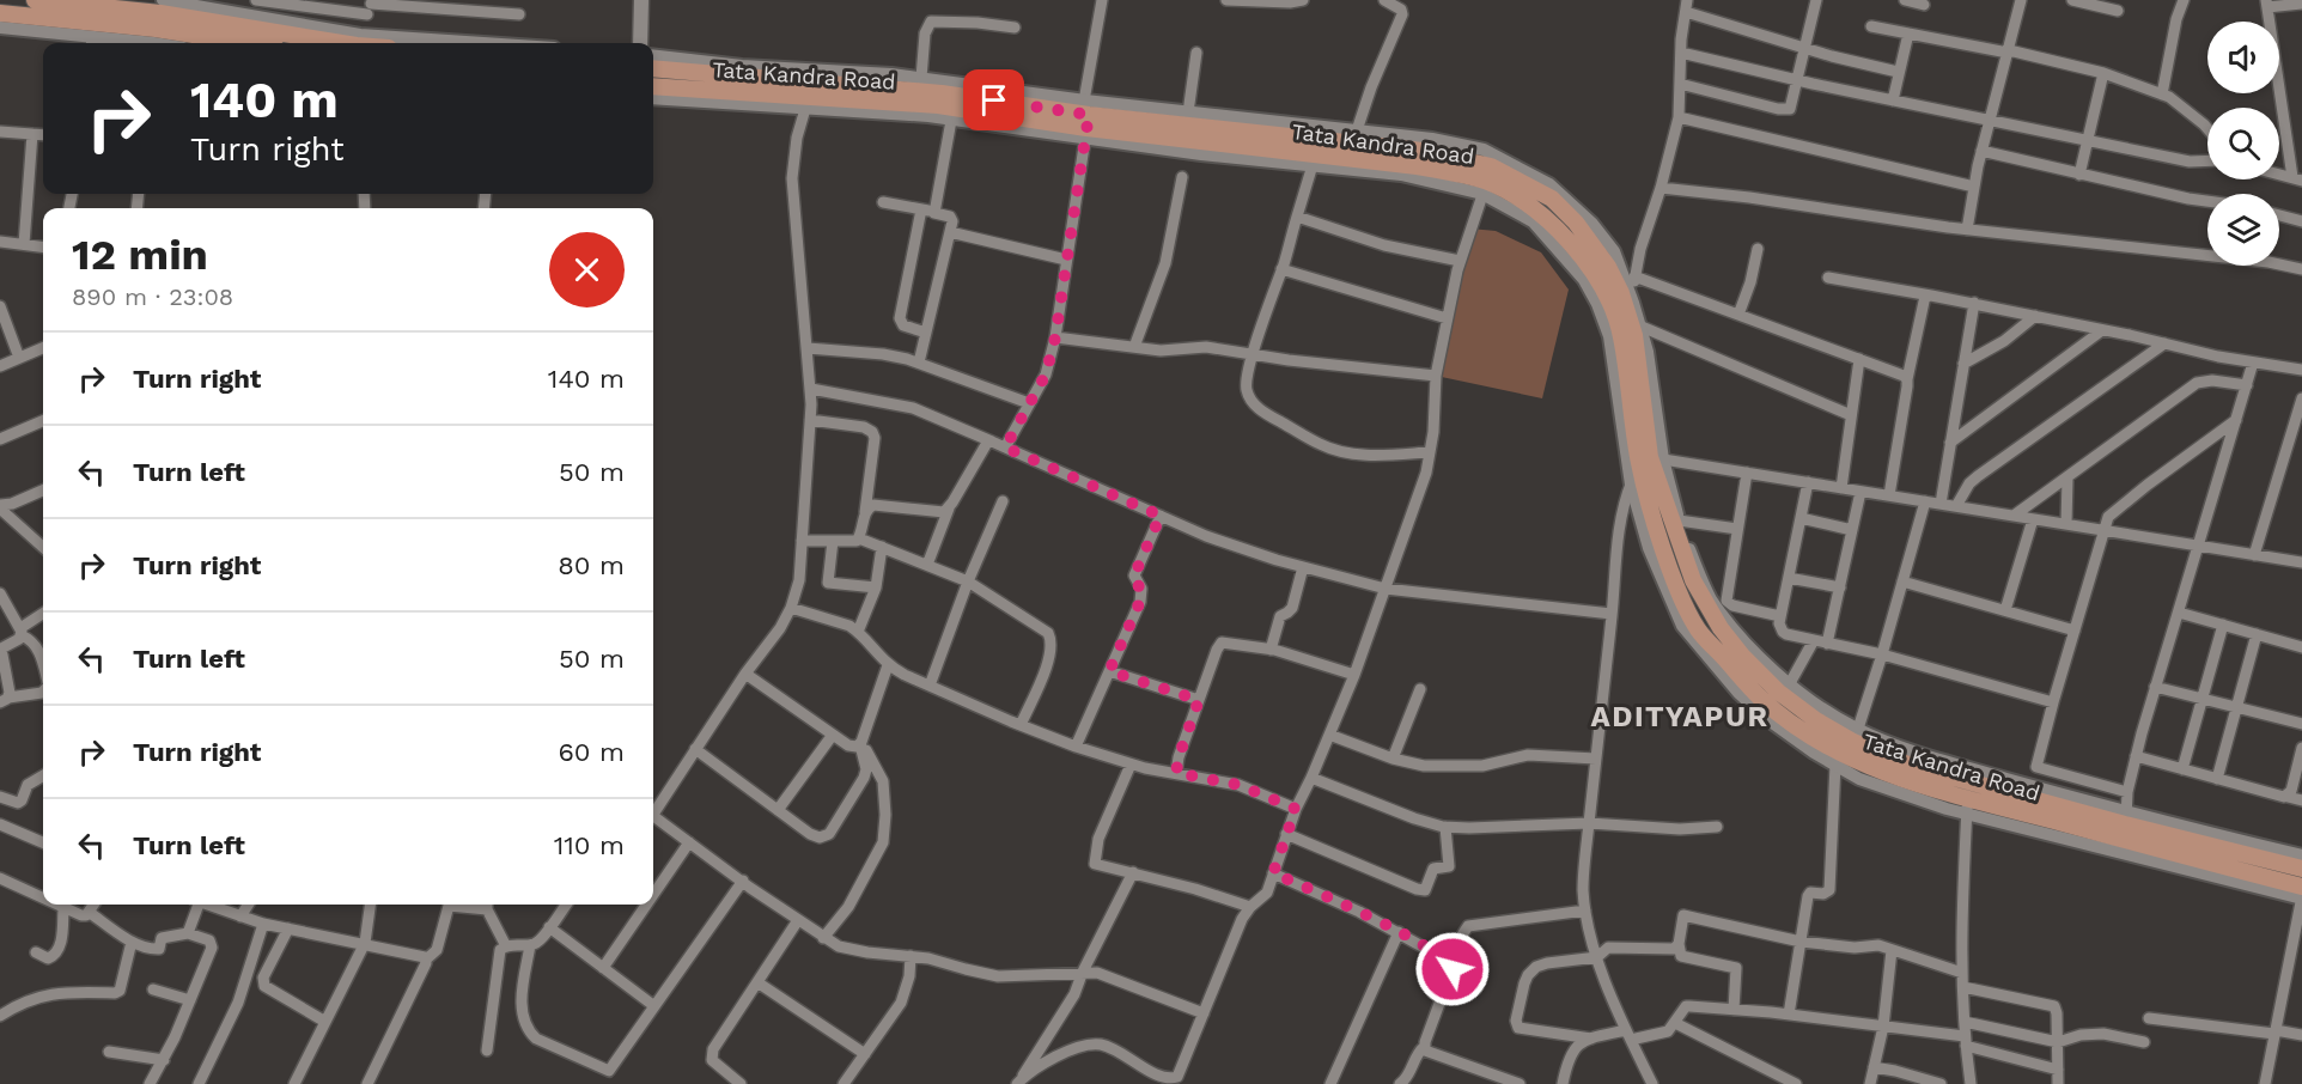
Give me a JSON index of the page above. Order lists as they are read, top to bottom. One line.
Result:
{"streets":{"main road":["Tata Kandra Road"]},"districts":["ADITYAPUR"],"page":{"turn":["140 m","Turn right"],"heading":["12 min","890 m · 23:08"],"list":[{"name":"Turn right","value":"140 m"},{"name":"Turn left","value":"50 m"},{"name":"Turn right","value":"80 m"},{"name":"Turn left","value":"50 m"},{"name":"Turn right","value":"60 m"},{"name":"Turn left","value":"110 m"}]}}
